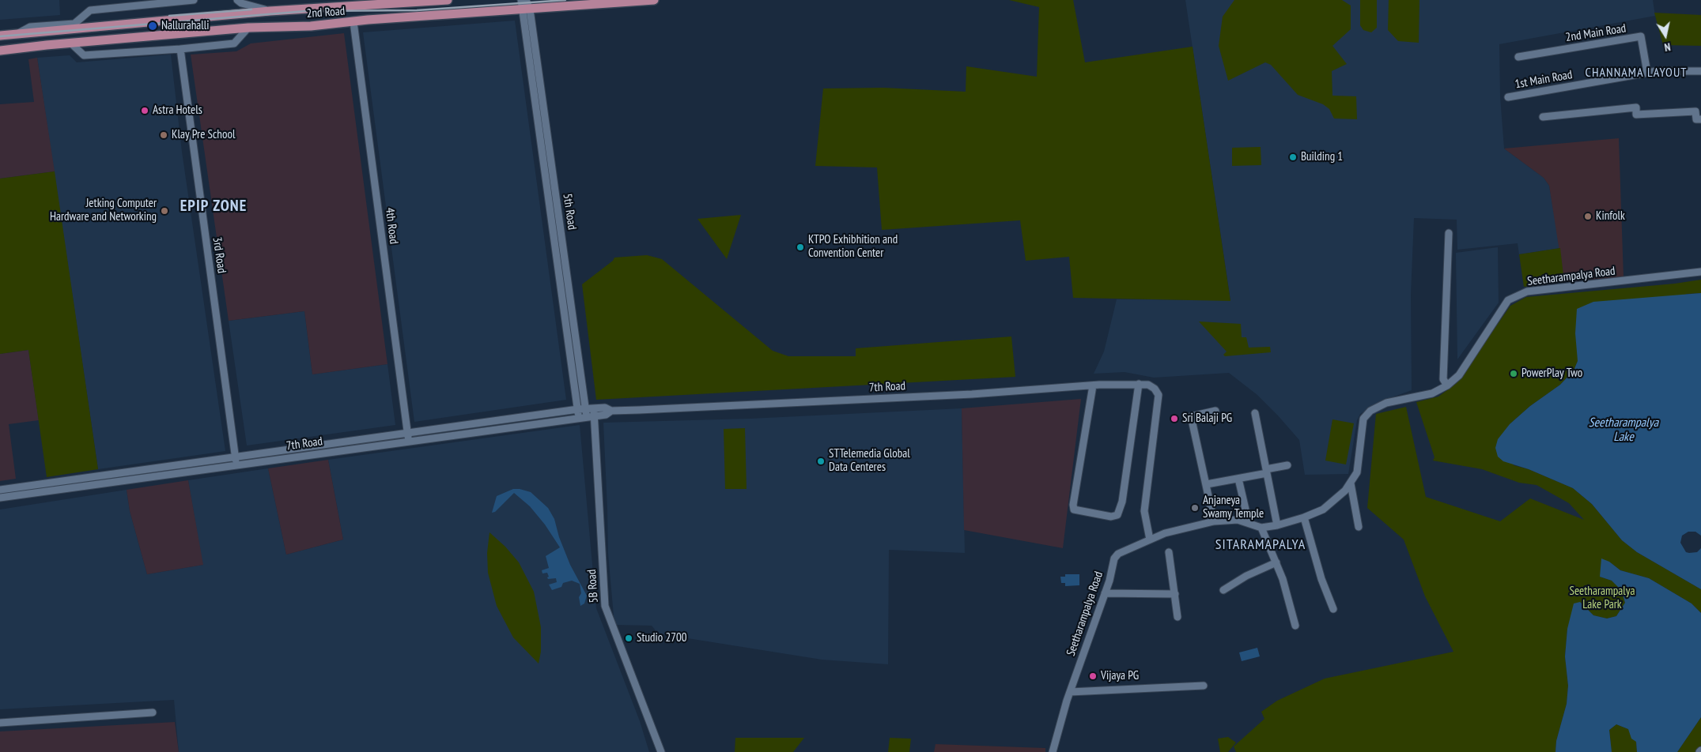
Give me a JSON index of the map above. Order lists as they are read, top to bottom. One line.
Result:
{"streets":{"main road":["2nd Road"],"street":["2nd Main Road","1st Main Road","5th Road","4th Road","3rd Road","Seetharampalya Road","7th Road","5B Road"]},"crossings":[["2nd Road","5th Road"],["2nd Road","4th Road"],["2nd Main Road","1st Main Road"],["5th Road","7th Road"],["5th Road","5B Road"],["4th Road","7th Road"],["3rd Road","7th Road"],["Seetharampalya Road","7th Road"],["7th Road","5B Road"]],"districts":["CHANNAMA LAYOUT","EPIP ZONE","SITARAMAPALYA"],"water":["Seetharampalya Lake"],"parks":["Seetharampalya Lake Park"],"places":["Nallurahalli","Astra Hotels","Klay Pre School","Building 1","Jetking Computer Hardware and Networking","Kinfolk","KTPO Exhibhition and Convention Center","PowerPlay Two","Sri Balaji PG","STTelemedia Global Data Centeres","Anjaneya Swamy Temple","Studio 2700","Vijaya PG"],"north":"bottom"}
